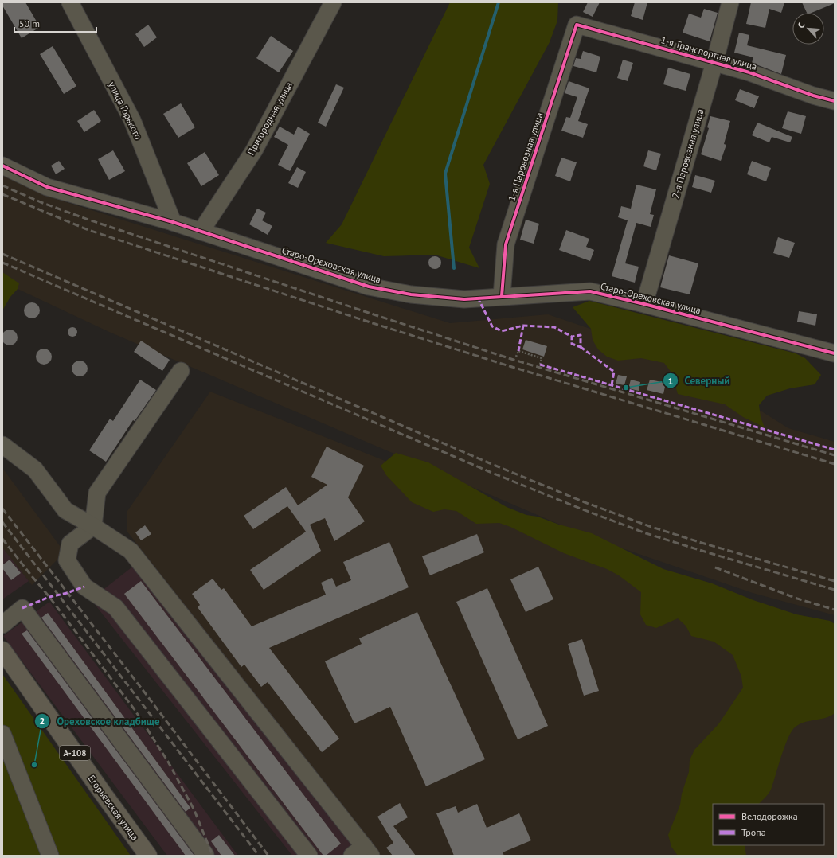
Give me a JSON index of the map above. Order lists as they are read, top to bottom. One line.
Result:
{"streets":{"highway":["А-108","Егорьевская улица"],"street":["1-я Транспортная улица","улица Горького","Пригородная улица","2-я Паровозная улица","1-я Паровозная улица","Старо-Ореховская улица"]},"crossings":[["1-я Транспортная улица","2-я Паровозная улица"],["1-я Транспортная улица","1-я Паровозная улица"],["улица Горького","Старо-Ореховская улица"],["Пригородная улица","Старо-Ореховская улица"],["2-я Паровозная улица","Старо-Ореховская улица"],["1-я Паровозная улица","Старо-Ореховская улица"]],"places":["Северный","Ореховское кладбище"],"legend":["Велодорожка","Тропа"],"scale_bar":"50 m","north":"top left"}
